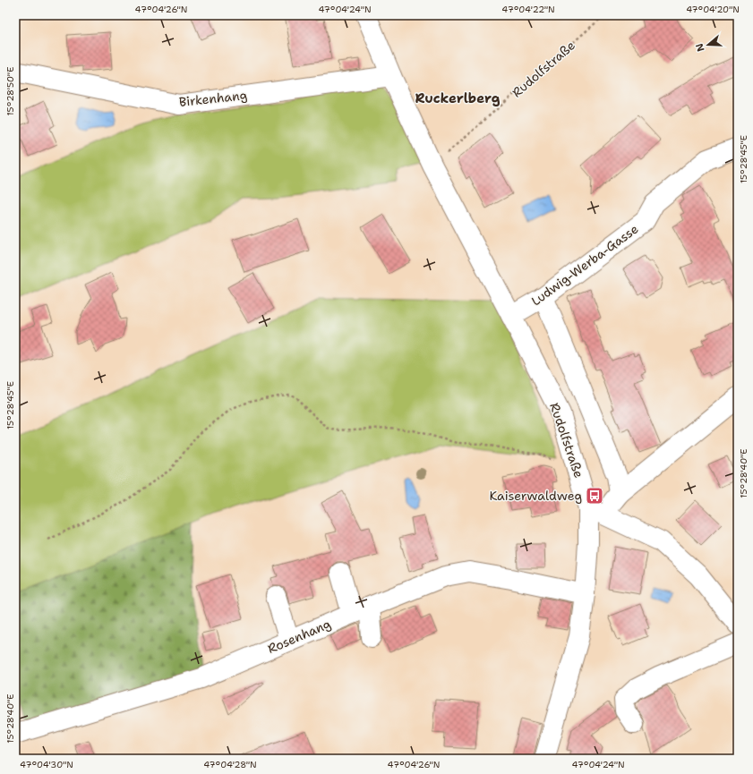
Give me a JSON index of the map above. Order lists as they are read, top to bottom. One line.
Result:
{"streets":{"street":["Rudolfstraße","Birkenhang","Ludwig-Werba-Gasse","Rosenhang"]},"crossings":[["Rudolfstraße","Birkenhang"],["Rudolfstraße","Ludwig-Werba-Gasse"],["Rudolfstraße","Rosenhang"]],"districts":["Ruckerlberg"],"places":{"bus stop":["Kaiserwaldweg"]},"north":"left","coordinates":["47°04'26\"N","47°04'24\"N","47°04'22\"N","47°04'20\"N","15°28'50\"E","15°28'45\"E","15°28'40\"E","47°04'30\"N","47°04'28\"N"]}
